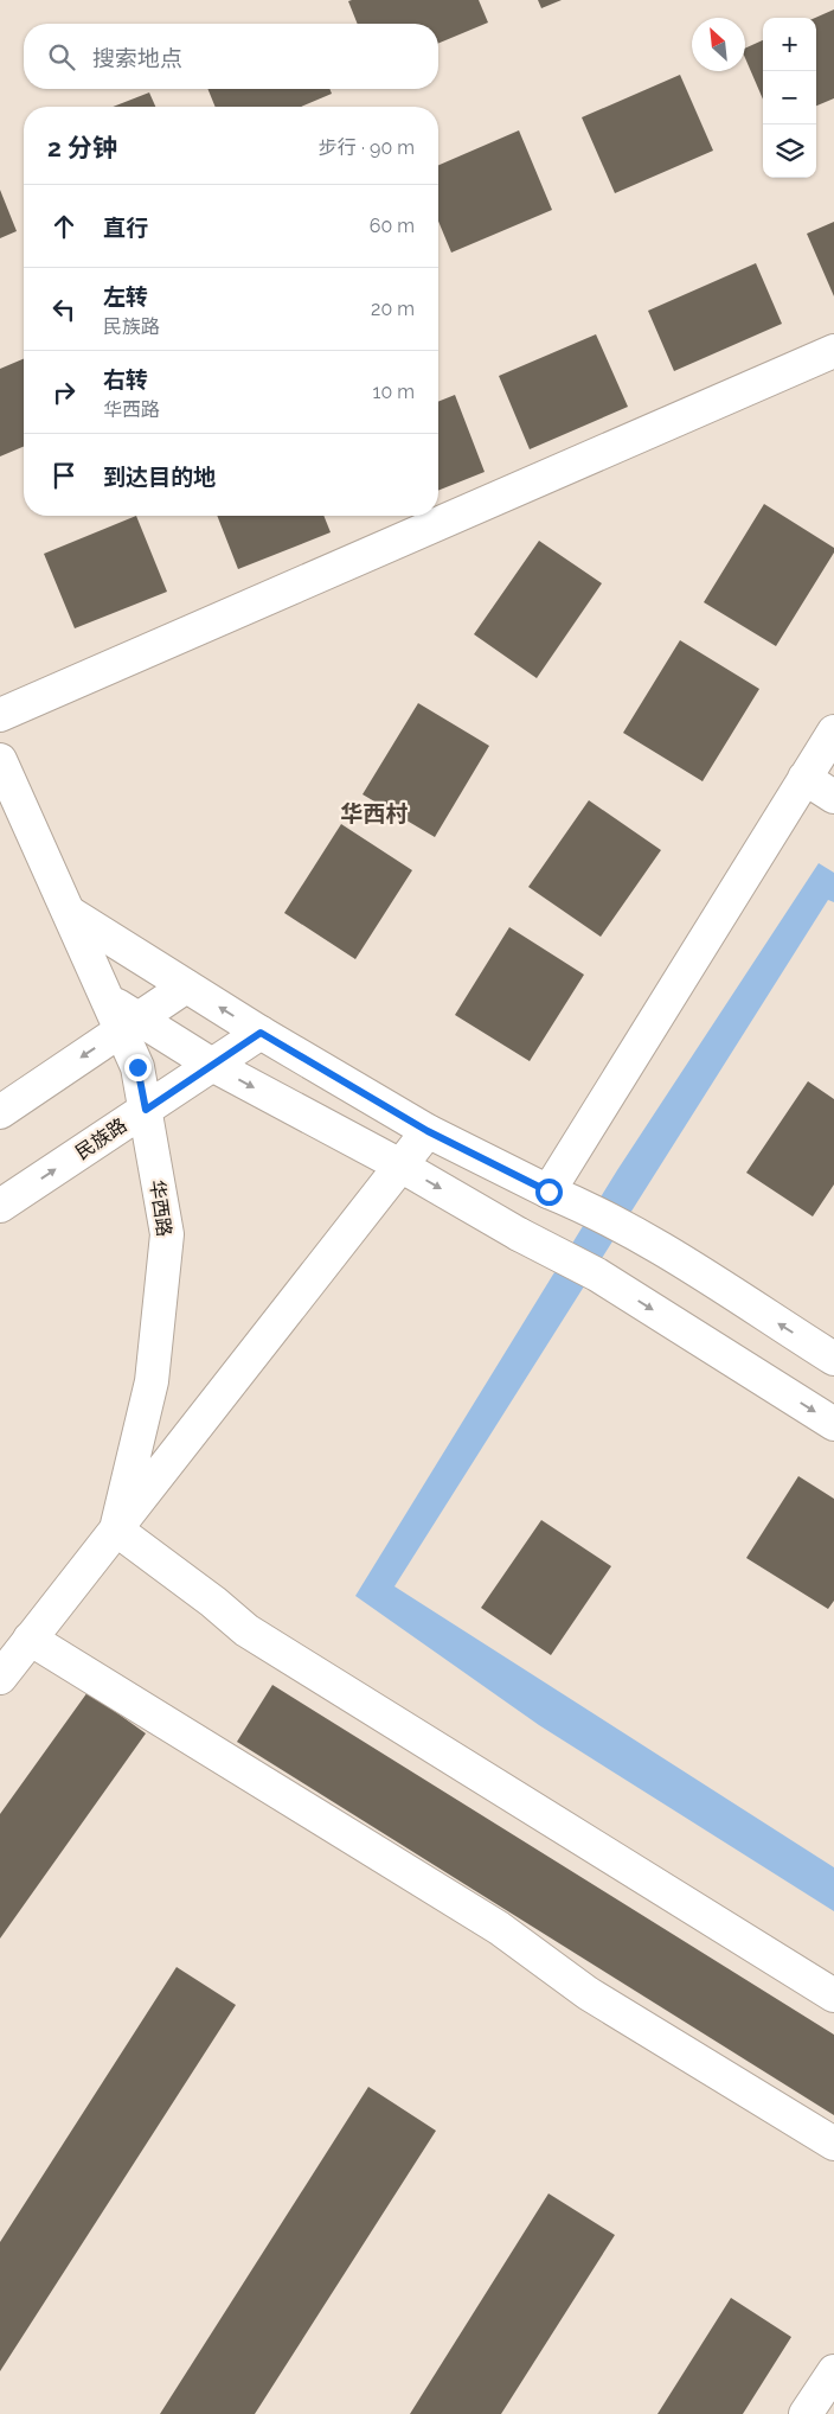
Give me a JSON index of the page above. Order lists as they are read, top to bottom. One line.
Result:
{"streets":{"street":["民族路","华西路"]},"crossings":[["民族路","华西路"]],"districts":["华西村"],"north":"top left","page":{"map_buttons":["+","−"],"search":"搜索地点","heading":["2 分钟","步行 · 90 m"],"list":[["直行","60 m"],["左转","民族路","20 m"],["右转","华西路","10 m"],"到达目的地"]}}
